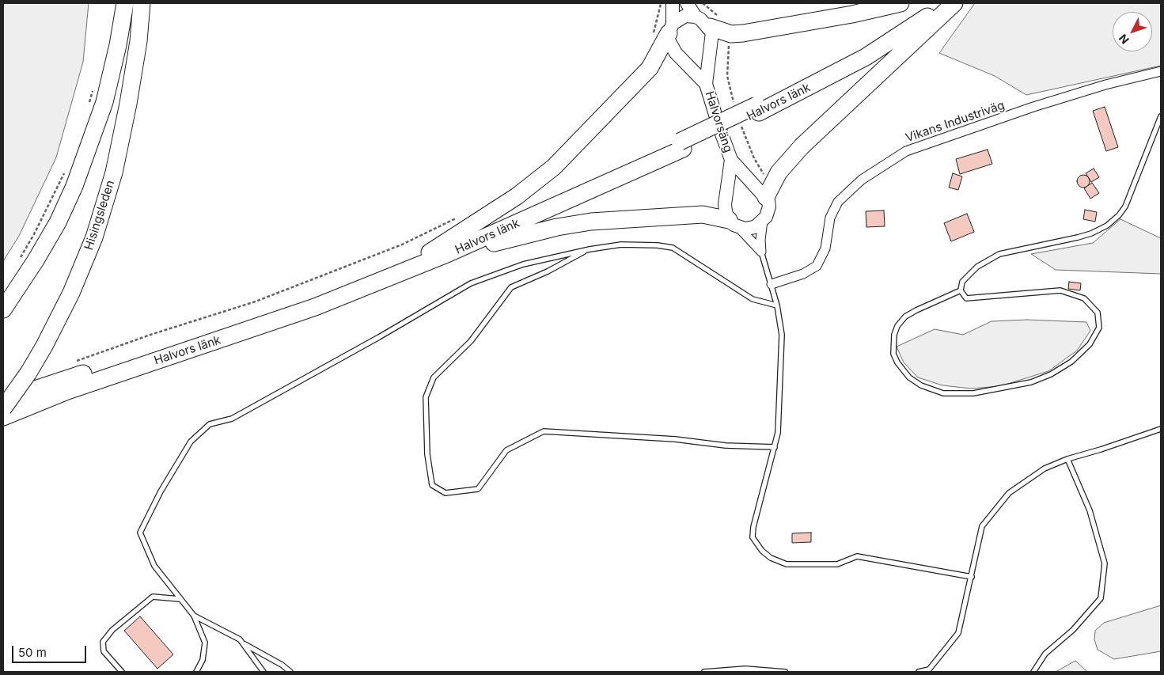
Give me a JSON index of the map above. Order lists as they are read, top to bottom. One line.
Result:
{"streets":{"highway":["Halvors länk","Hisingsleden"],"street":["Halvorsäng","Vikans Industriväg"]},"scale_bar":"50 m","north":"bottom left"}
